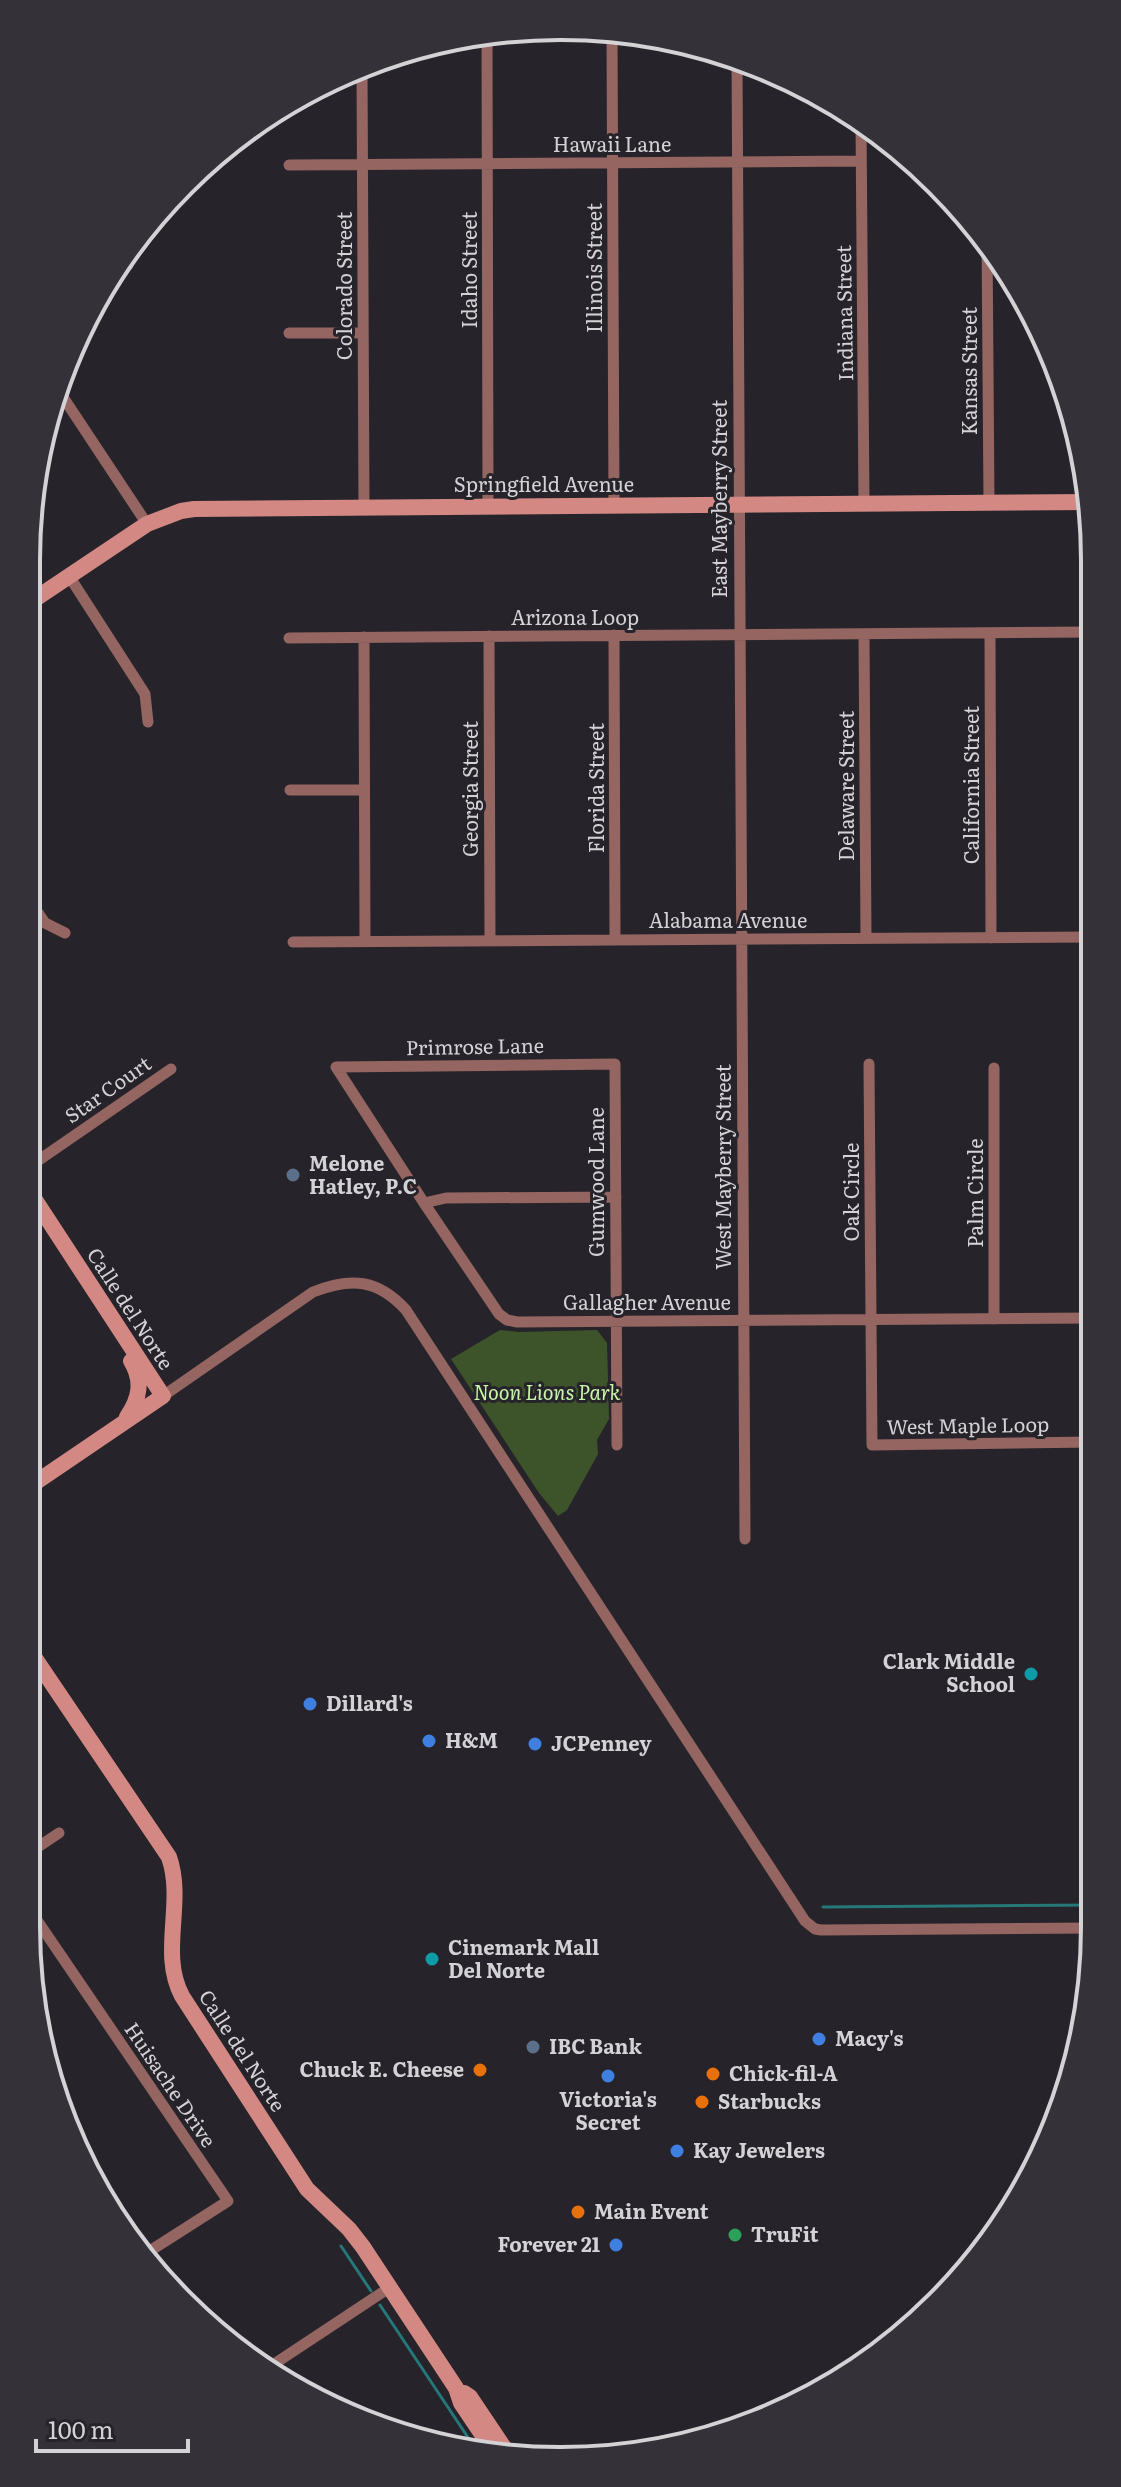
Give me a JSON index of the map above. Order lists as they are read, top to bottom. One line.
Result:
{"streets":{"street":["Hawaii Lane","Illinois Street","Idaho Street","Colorado Street","Indiana Street","Kansas Street","Springfield Avenue","East Mayberry Street","Arizona Loop","California Street","Delaware Street","Florida Street","Georgia Street","Alabama Avenue","Primrose Lane","Star Court","West Mayberry Street","Gumwood Lane","Oak Circle","Palm Circle","Gallagher Avenue","Calle del Norte","West Maple Loop","Huisache Drive"]},"crossings":[["Hawaii Lane","Illinois Street"],["Hawaii Lane","Idaho Street"],["Hawaii Lane","Colorado Street"],["Hawaii Lane","Indiana Street"],["Hawaii Lane","East Mayberry Street"],["Illinois Street","Springfield Avenue"],["Idaho Street","Springfield Avenue"],["Colorado Street","Springfield Avenue"],["Indiana Street","Springfield Avenue"],["Kansas Street","Springfield Avenue"],["Springfield Avenue","East Mayberry Street"],["East Mayberry Street","Arizona Loop"],["East Mayberry Street","Alabama Avenue"],["East Mayberry Street","West Mayberry Street"],["Arizona Loop","California Street"],["Arizona Loop","Delaware Street"],["Arizona Loop","Florida Street"],["Arizona Loop","Georgia Street"],["California Street","Alabama Avenue"],["Delaware Street","Alabama Avenue"],["Florida Street","Alabama Avenue"],["Georgia Street","Alabama Avenue"],["Alabama Avenue","West Mayberry Street"],["Primrose Lane","Gumwood Lane"],["Primrose Lane","Gallagher Avenue"],["West Mayberry Street","Gallagher Avenue"],["Gumwood Lane","Gallagher Avenue"],["Oak Circle","Gallagher Avenue"],["Oak Circle","West Maple Loop"],["Palm Circle","Gallagher Avenue"],["Gallagher Avenue","West Maple Loop"]],"parks":["Noon Lions Park"],"places":["Melone Hatley, P.C","Clark Middle School","Dillard's","H&M","JCPenney","Cinemark Mall Del Norte","Macy's","IBC Bank","Chuck E. Cheese","Chick-fil-A","Victoria's Secret","Starbucks","Kay Jewelers","Main Event","TruFit","Forever 21"],"scale_bar":"100 m"}
